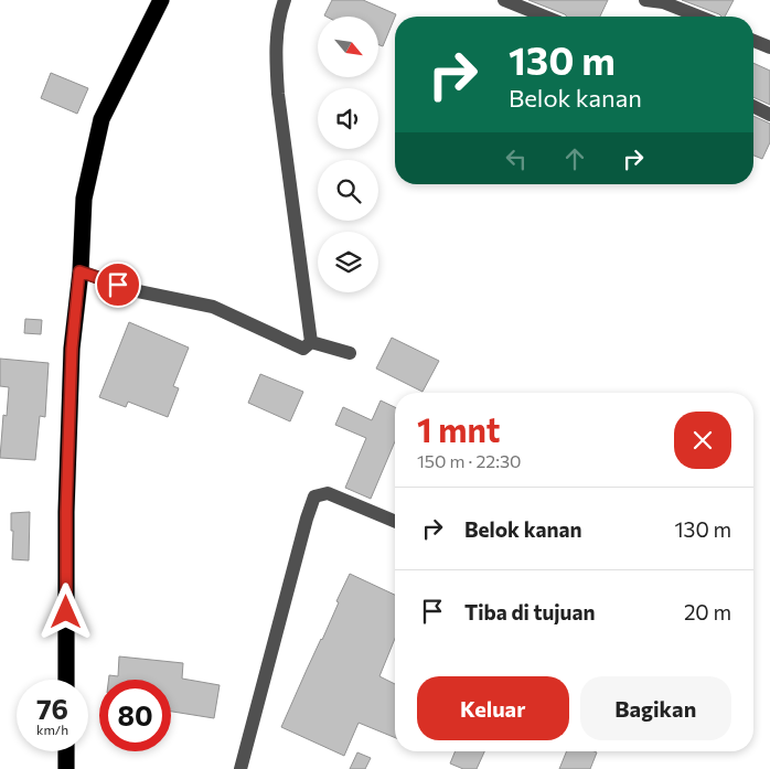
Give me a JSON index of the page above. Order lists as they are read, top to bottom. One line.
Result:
{"north":"bottom right","page":{"turn":["130 m","Belok kanan"],"heading":["1 mnt","150 m · 22:30"],"list":[{"name":"Belok kanan","value":"130 m"},{"name":"Tiba di tujuan","value":"20 m"}],"buttons":["Keluar","Bagikan"],"speed":"76 km/h","limit":"80"}}
